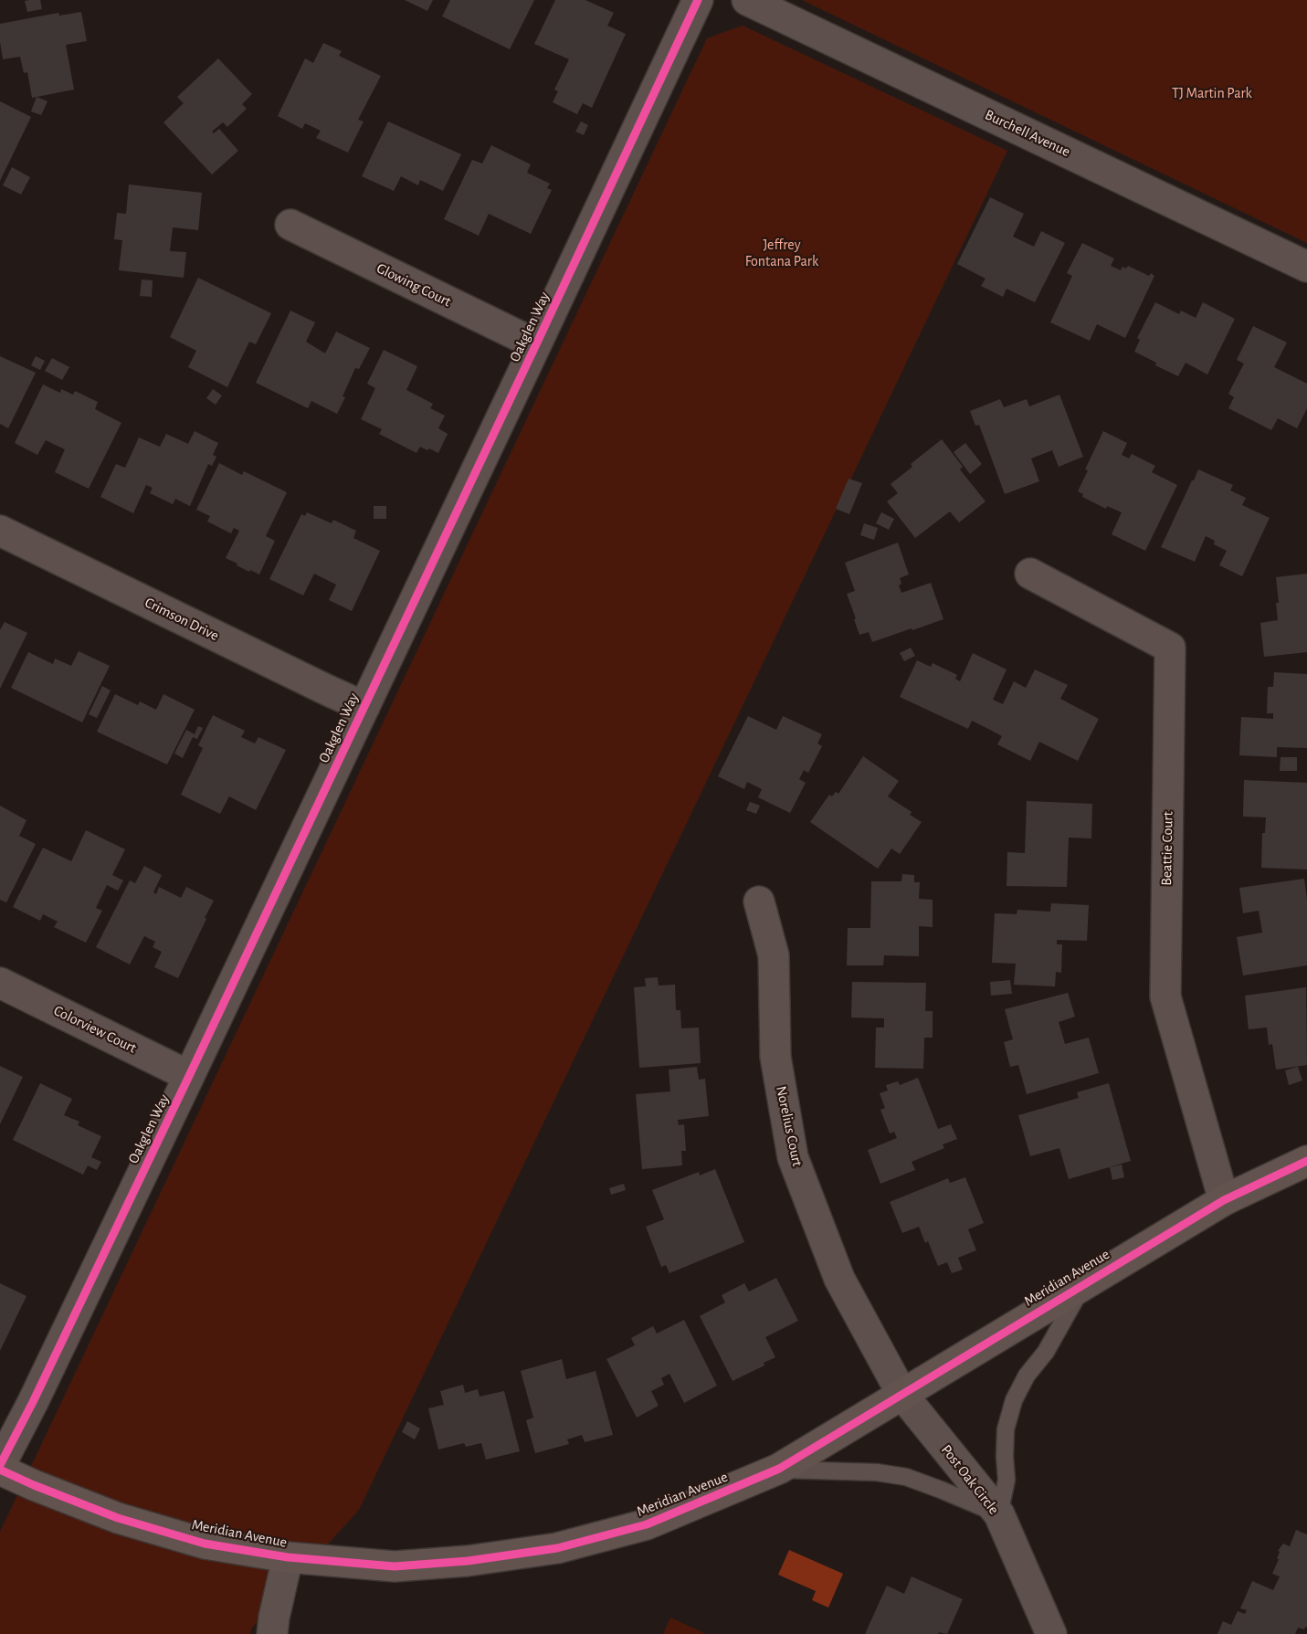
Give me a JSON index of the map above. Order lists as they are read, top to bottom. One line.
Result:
{"streets":{"street":["Burchell Avenue","Glowing Court","Oakglen Way","Crimson Drive","Beattie Court","Colorview Court","Norelius Court","Meridian Avenue","Post Oak Circle"]},"crossings":[["Glowing Court","Oakglen Way"],["Oakglen Way","Crimson Drive"],["Oakglen Way","Colorview Court"],["Beattie Court","Meridian Avenue"],["Norelius Court","Meridian Avenue"],["Norelius Court","Post Oak Circle"],["Meridian Avenue","Post Oak Circle"]],"parks":["TJ Martin Park","Jeffrey Fontana Park"]}
